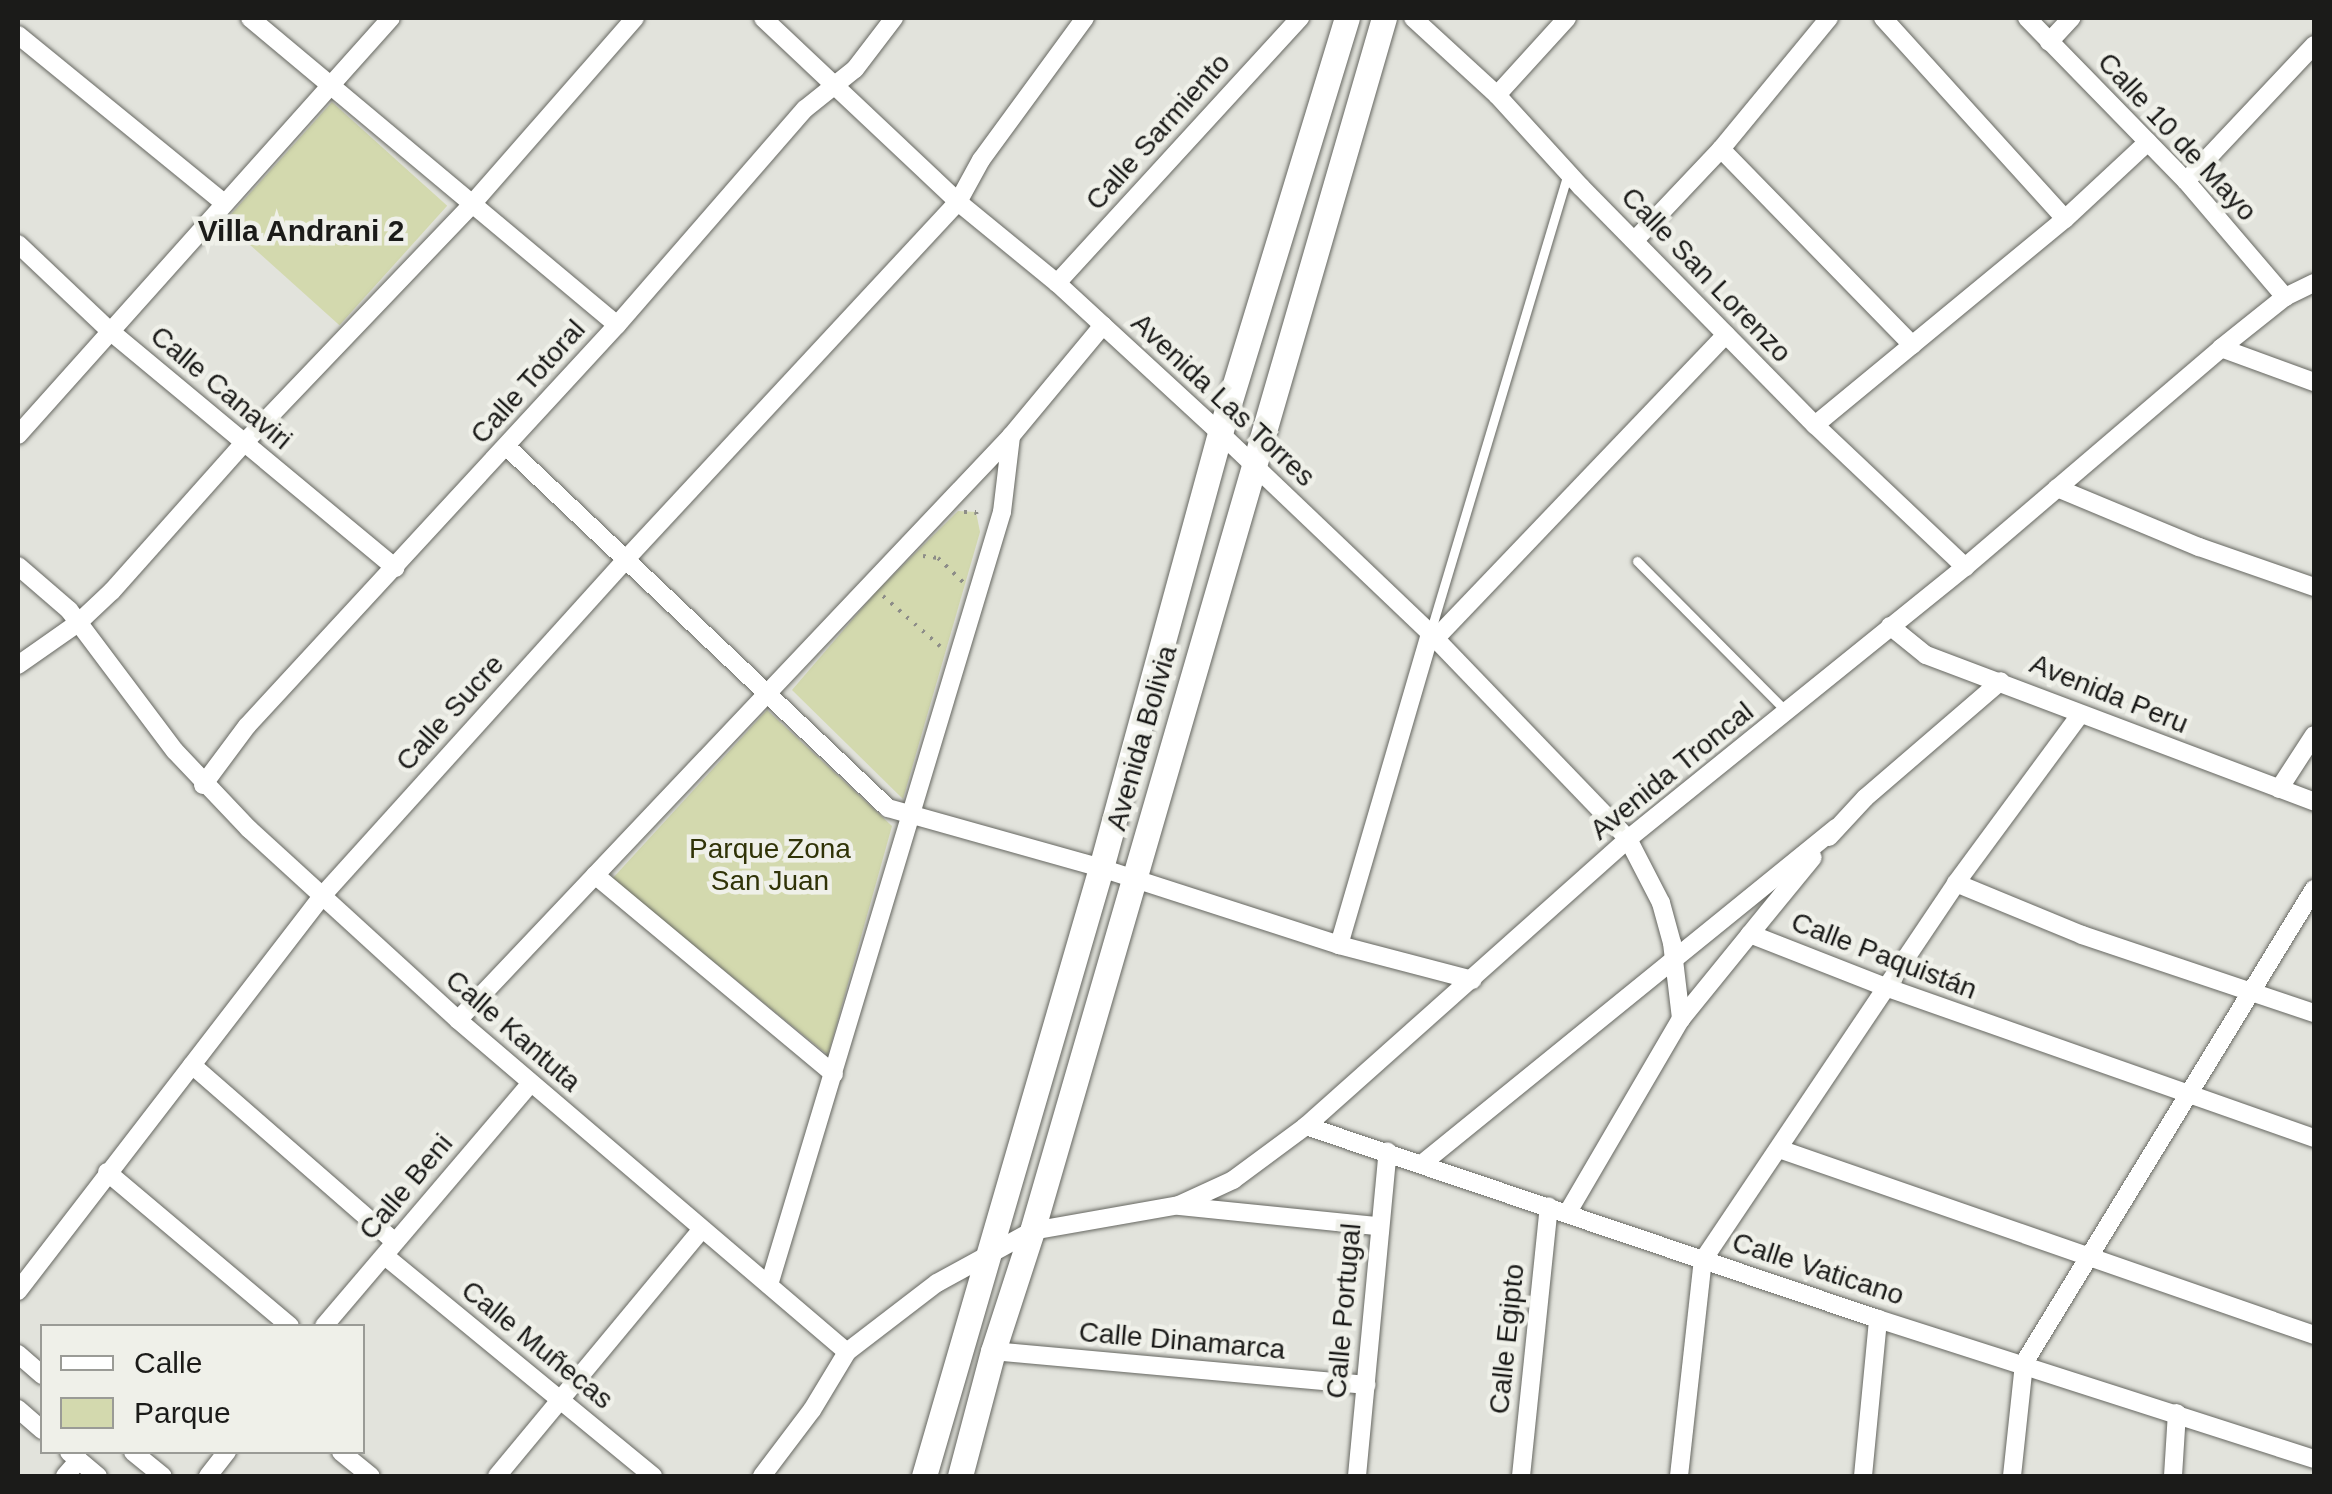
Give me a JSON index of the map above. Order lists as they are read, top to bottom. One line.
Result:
{"streets":{"street":["Calle Sarmiento","Calle 10 de Mayo","Calle San Lorenzo","Calle Totoral","Calle Canaviri","Avenida Las Torres","Avenida Peru","Calle Sucre","Avenida Bolivia","Avenida Troncal","Calle Paquistán","Calle Kantuta","Calle Beni","Calle Vaticano","Calle Portugal","Calle Egipto","Calle Dinamarca","Calle Muñecas"]},"crossings":[["Calle Sarmiento","Avenida Las Torres"],["Calle 10 de Mayo","Avenida Troncal"],["Calle San Lorenzo","Avenida Troncal"],["Calle Totoral","Calle Canaviri"],["Calle Totoral","Avenida Las Torres"],["Calle Totoral","Calle Kantuta"],["Avenida Las Torres","Calle Sucre"],["Avenida Las Torres","Avenida Bolivia"],["Avenida Las Torres","Avenida Troncal"],["Avenida Las Torres","Calle Paquistán"],["Avenida Peru","Avenida Troncal"],["Calle Sucre","Calle Kantuta"],["Calle Sucre","Calle Muñecas"],["Avenida Bolivia","Avenida Troncal"],["Avenida Bolivia","Calle Dinamarca"],["Avenida Troncal","Calle Vaticano"],["Calle Paquistán","Calle Vaticano"],["Calle Kantuta","Calle Beni"],["Calle Beni","Calle Muñecas"],["Calle Vaticano","Calle Portugal"],["Calle Vaticano","Calle Egipto"],["Calle Portugal","Calle Dinamarca"]],"districts":["Villa Andrani 2"],"parks":["Parque Zona San Juan"],"legend":["Calle","Parque"]}
